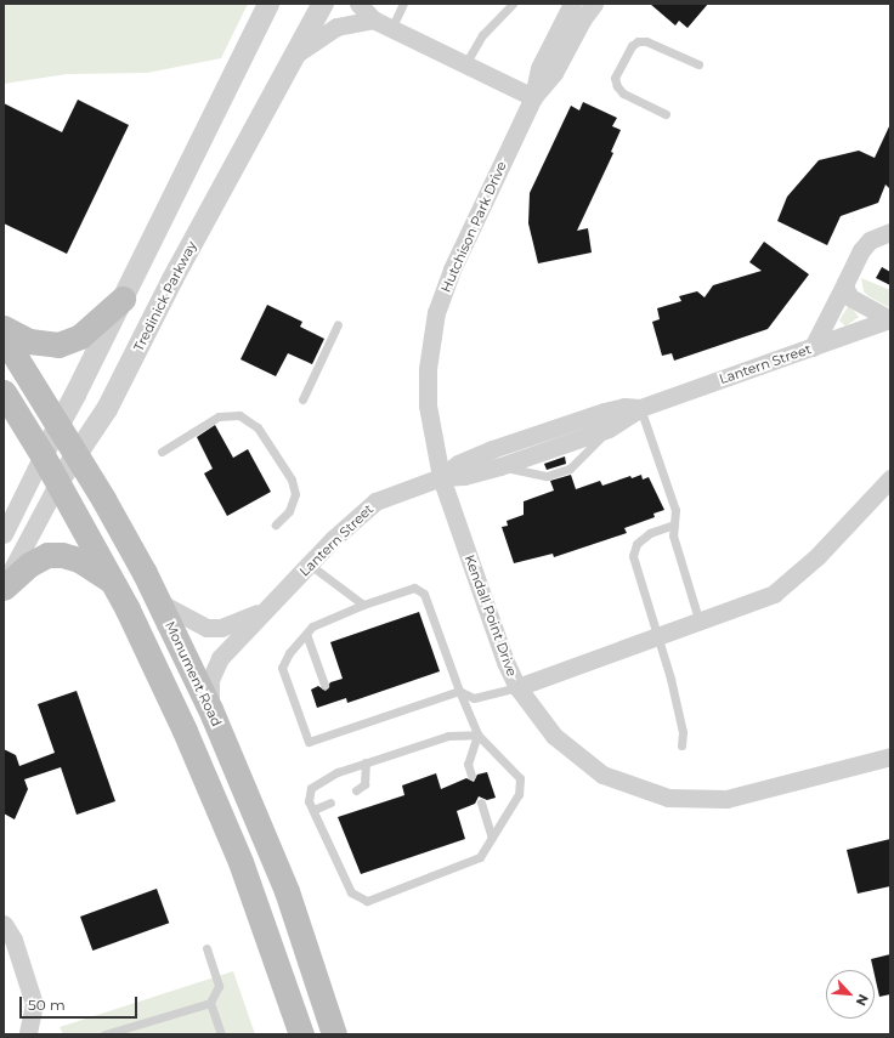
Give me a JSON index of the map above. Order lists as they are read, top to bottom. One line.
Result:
{"streets":{"main road":["Monument Road"],"street":["Hutchison Park Drive","Tredinick Parkway","Lantern Street","Kendall Point Drive"]},"crossings":[["Hutchison Park Drive","Lantern Street"],["Hutchison Park Drive","Kendall Point Drive"],["Tredinick Parkway","Monument Road"],["Lantern Street","Kendall Point Drive"],["Lantern Street","Monument Road"]],"scale_bar":"50 m","north":"bottom right"}
